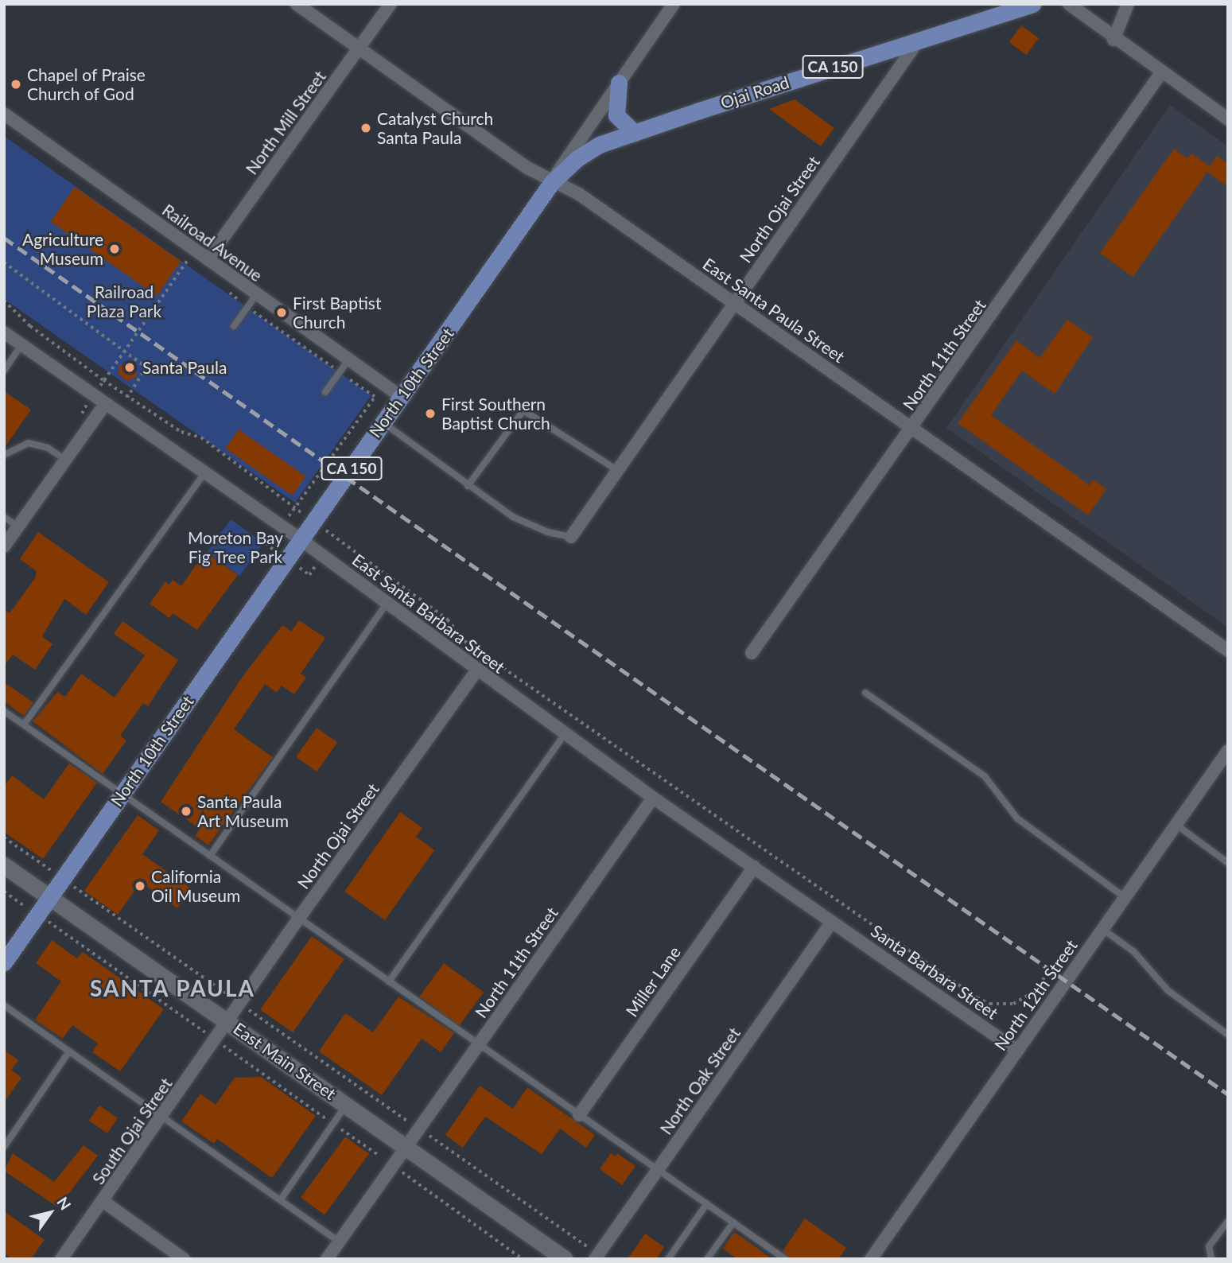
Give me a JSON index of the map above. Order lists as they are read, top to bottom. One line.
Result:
{"streets":{"main road":["CA 150","Ojai Road","North 10th Street"],"street":["North Mill Street","North Ojai Street","Railroad Avenue","East Santa Paula Street","North 11th Street","East Santa Barbara Street","Santa Barbara Street","Miller Lane","North 12th Street","East Main Street","North Oak Street","South Ojai Street"]},"crossings":[["CA 150","North 10th Street"],["CA 150","East Main Street"],["Ojai Road","North Ojai Street"],["Ojai Road","East Santa Paula Street"],["Ojai Road","North 10th Street"],["North Mill Street","Railroad Avenue"],["North Mill Street","East Santa Paula Street"],["North Ojai Street","East Santa Paula Street"],["North Ojai Street","East Santa Barbara Street"],["North Ojai Street","East Main Street"],["North Ojai Street","South Ojai Street"],["Railroad Avenue","North 10th Street"],["East Santa Paula Street","North 11th Street"],["East Santa Paula Street","North 10th Street"],["North 11th Street","East Santa Barbara Street"],["North 11th Street","East Main Street"],["North 10th Street","East Santa Barbara Street"],["North 10th Street","East Main Street"],["East Santa Barbara Street","Santa Barbara Street"],["East Santa Barbara Street","Miller Lane"],["East Santa Barbara Street","North Oak Street"],["Santa Barbara Street","North 12th Street"],["Santa Barbara Street","North Oak Street"],["East Main Street","South Ojai Street"]],"districts":["SANTA PAULA"],"parks":["Railroad Plaza Park","Moreton Bay Fig Tree Park"],"places":["Chapel of Praise Church of God","Catalyst Church Santa Paula","Agriculture Museum","First Baptist Church","Santa Paula","First Southern Baptist Church","Santa Paula Art Museum","California Oil Museum"],"north":"top right"}
